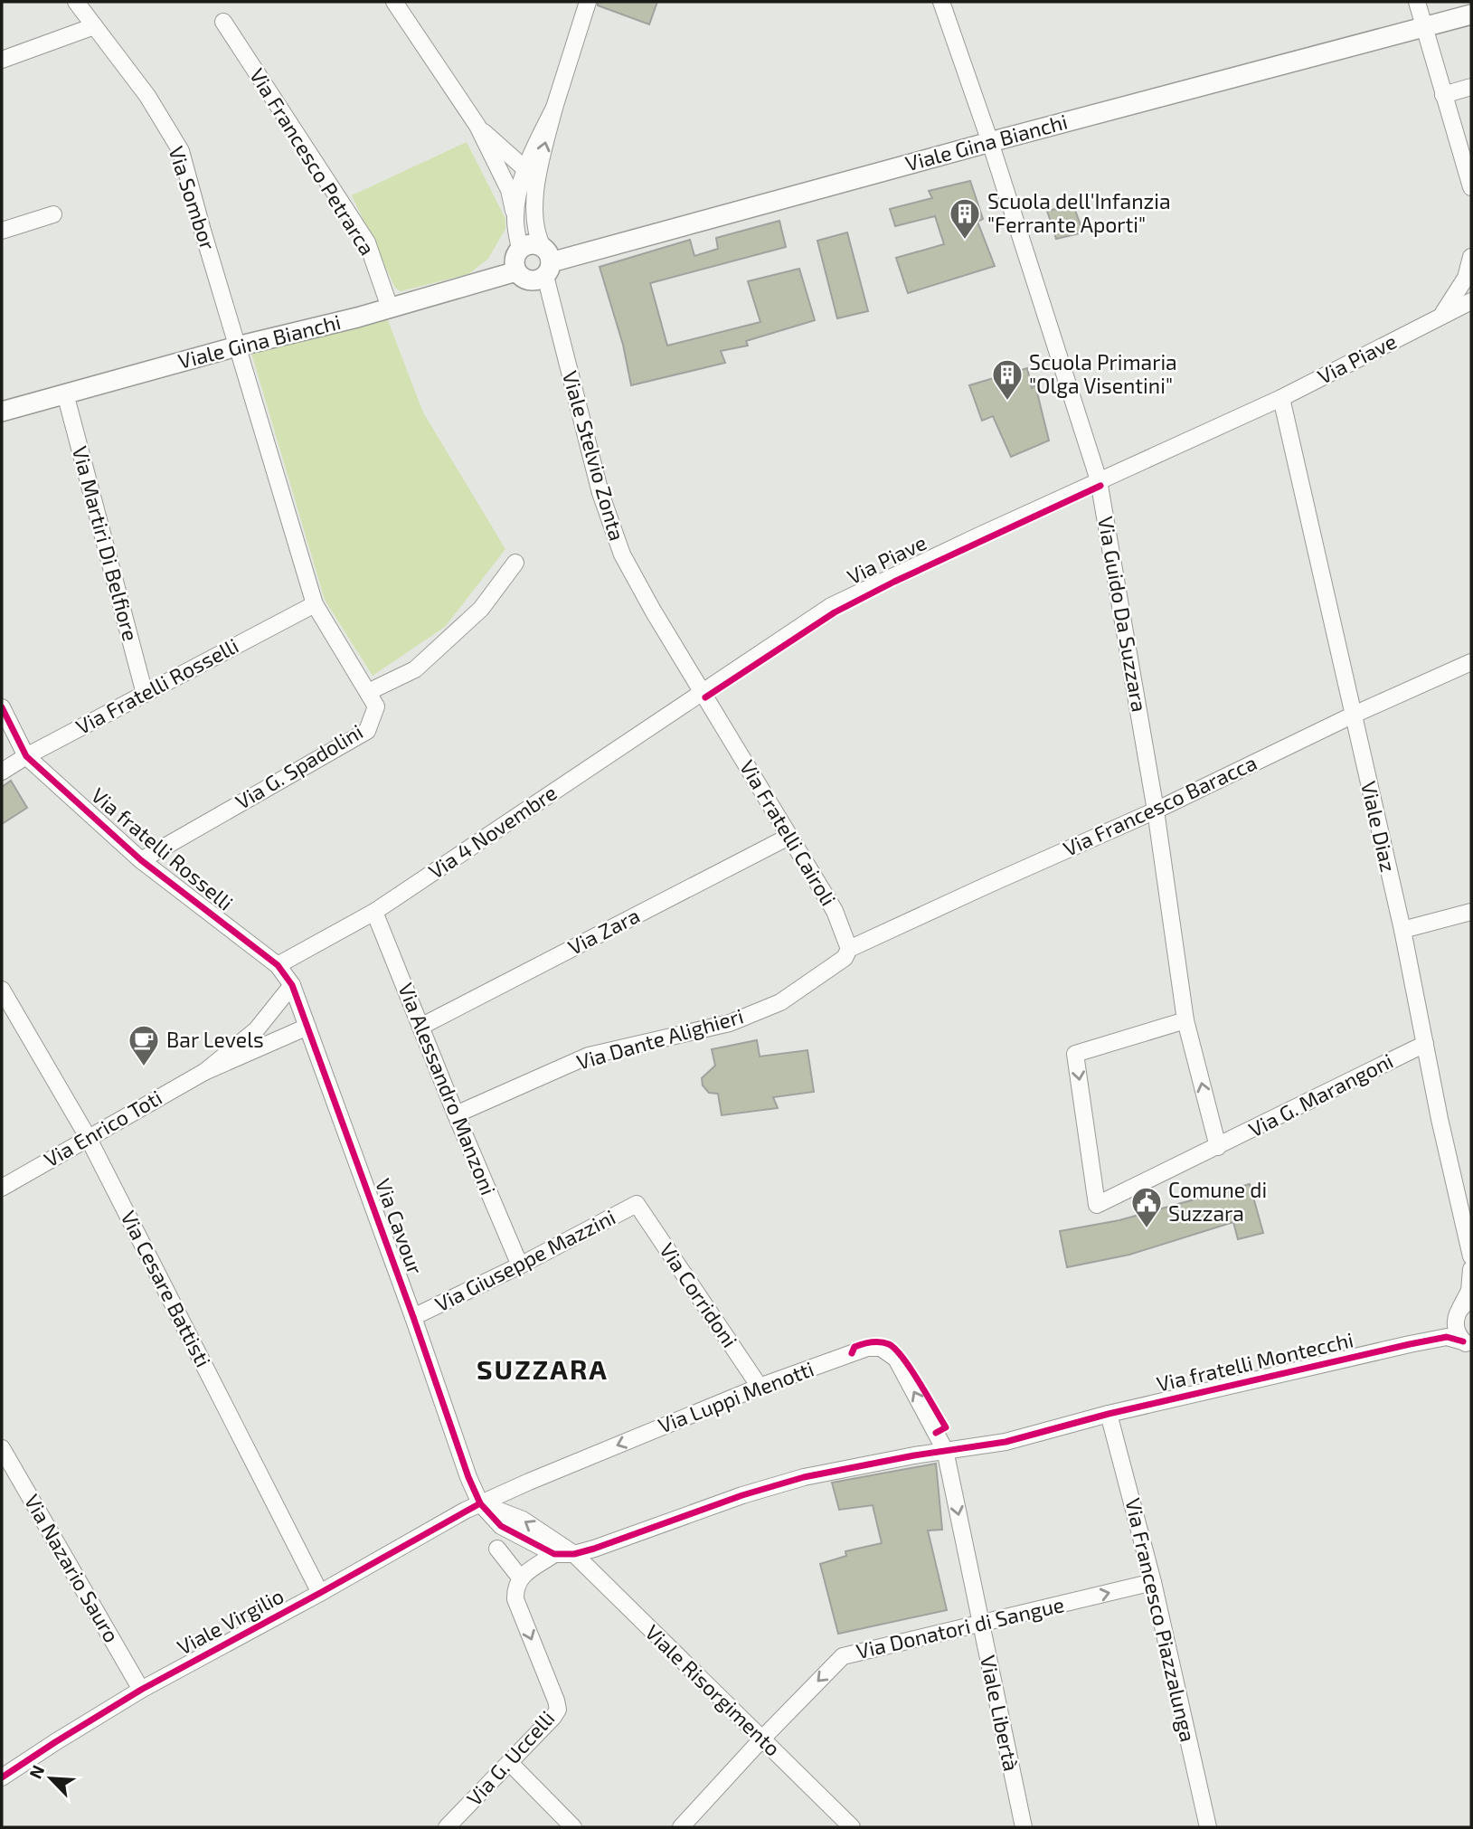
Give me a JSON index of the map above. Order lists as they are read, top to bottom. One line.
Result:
{"streets":{"street":["Viale Gina Bianchi","Via Francesco Petrarca","Via Sombor","Via Piave","Viale Stelvio Zonta","Via Martiri Di Belfiore","Via Guido Da Suzzara","Via Fratelli Rosselli","Via G. Spadolini","Via Francesco Baracca","Viale Diaz","Via 4 Novembre","Via Fratelli Cairoli","Via fratelli Rosselli","Via Zara","Via Dante Alighieri","Via Alessandro Manzoni","Via G. Marangoni","Via Enrico Toti","Via Cavour","Via Giuseppe Mazzini","Via Cesare Battisti","Via Corridoni","Via fratelli Montecchi","Via Luppi Menotti","Via Nazario Sauro","Via Francesco Piazzalunga","Viale Virgilio","Via Donatori di Sangue","Viale Risorgimento","Viale Libertà","Via G. Uccelli"]},"crossings":[["Viale Gina Bianchi","Via Francesco Petrarca"],["Viale Gina Bianchi","Via Sombor"],["Viale Gina Bianchi","Viale Stelvio Zonta"],["Viale Gina Bianchi","Via Martiri Di Belfiore"],["Viale Gina Bianchi","Via Guido Da Suzzara"],["Via Sombor","Via Fratelli Rosselli"],["Via Sombor","Via G. Spadolini"],["Via Piave","Viale Stelvio Zonta"],["Via Piave","Via Guido Da Suzzara"],["Via Piave","Viale Diaz"],["Via Piave","Via 4 Novembre"],["Via Piave","Via Fratelli Cairoli"],["Viale Stelvio Zonta","Via 4 Novembre"],["Viale Stelvio Zonta","Via Fratelli Cairoli"],["Via Martiri Di Belfiore","Via Fratelli Rosselli"],["Via Guido Da Suzzara","Via Francesco Baracca"],["Via Guido Da Suzzara","Via G. Marangoni"],["Via Fratelli Rosselli","Via G. Spadolini"],["Via Fratelli Rosselli","Via fratelli Rosselli"],["Via G. Spadolini","Via fratelli Rosselli"],["Via Francesco Baracca","Viale Diaz"],["Via Francesco Baracca","Via Fratelli Cairoli"],["Via Francesco Baracca","Via Dante Alighieri"],["Viale Diaz","Via G. Marangoni"],["Via 4 Novembre","Via Fratelli Cairoli"],["Via 4 Novembre","Via fratelli Rosselli"],["Via 4 Novembre","Via Alessandro Manzoni"],["Via 4 Novembre","Via Cavour"],["Via Fratelli Cairoli","Via Zara"],["Via Fratelli Cairoli","Via Dante Alighieri"],["Via fratelli Rosselli","Via Cavour"],["Via Zara","Via Alessandro Manzoni"],["Via Dante Alighieri","Via Alessandro Manzoni"],["Via Alessandro Manzoni","Via Giuseppe Mazzini"],["Via Enrico Toti","Via Cavour"],["Via Enrico Toti","Via Cesare Battisti"],["Via Cavour","Via Giuseppe Mazzini"],["Via Cavour","Via fratelli Montecchi"],["Via Cavour","Via Luppi Menotti"],["Via Cavour","Viale Virgilio"],["Via Cavour","Viale Risorgimento"],["Via Giuseppe Mazzini","Via Corridoni"],["Via Cesare Battisti","Viale Virgilio"],["Via Corridoni","Via Luppi Menotti"],["Via fratelli Montecchi","Via Luppi Menotti"],["Via fratelli Montecchi","Via Francesco Piazzalunga"],["Via fratelli Montecchi","Viale Risorgimento"],["Via fratelli Montecchi","Viale Libertà"],["Via Luppi Menotti","Viale Virgilio"],["Via Luppi Menotti","Viale Risorgimento"],["Via Luppi Menotti","Viale Libertà"],["Via Nazario Sauro","Viale Virgilio"],["Via Francesco Piazzalunga","Via Donatori di Sangue"],["Viale Virgilio","Viale Risorgimento"],["Via Donatori di Sangue","Viale Risorgimento"],["Via Donatori di Sangue","Viale Libertà"]],"one_way":["Via Luppi Menotti","Viale Libertà","Via G. Uccelli"],"districts":["SUZZARA"],"places":{"building":["Scuola dell'Infanzia \"Ferrante Aporti\"","Scuola Primaria \"Olga Visentini\""],"cafe":["Bar Levels"],"public building":["Comune di Suzzara"]},"north":"top left"}
